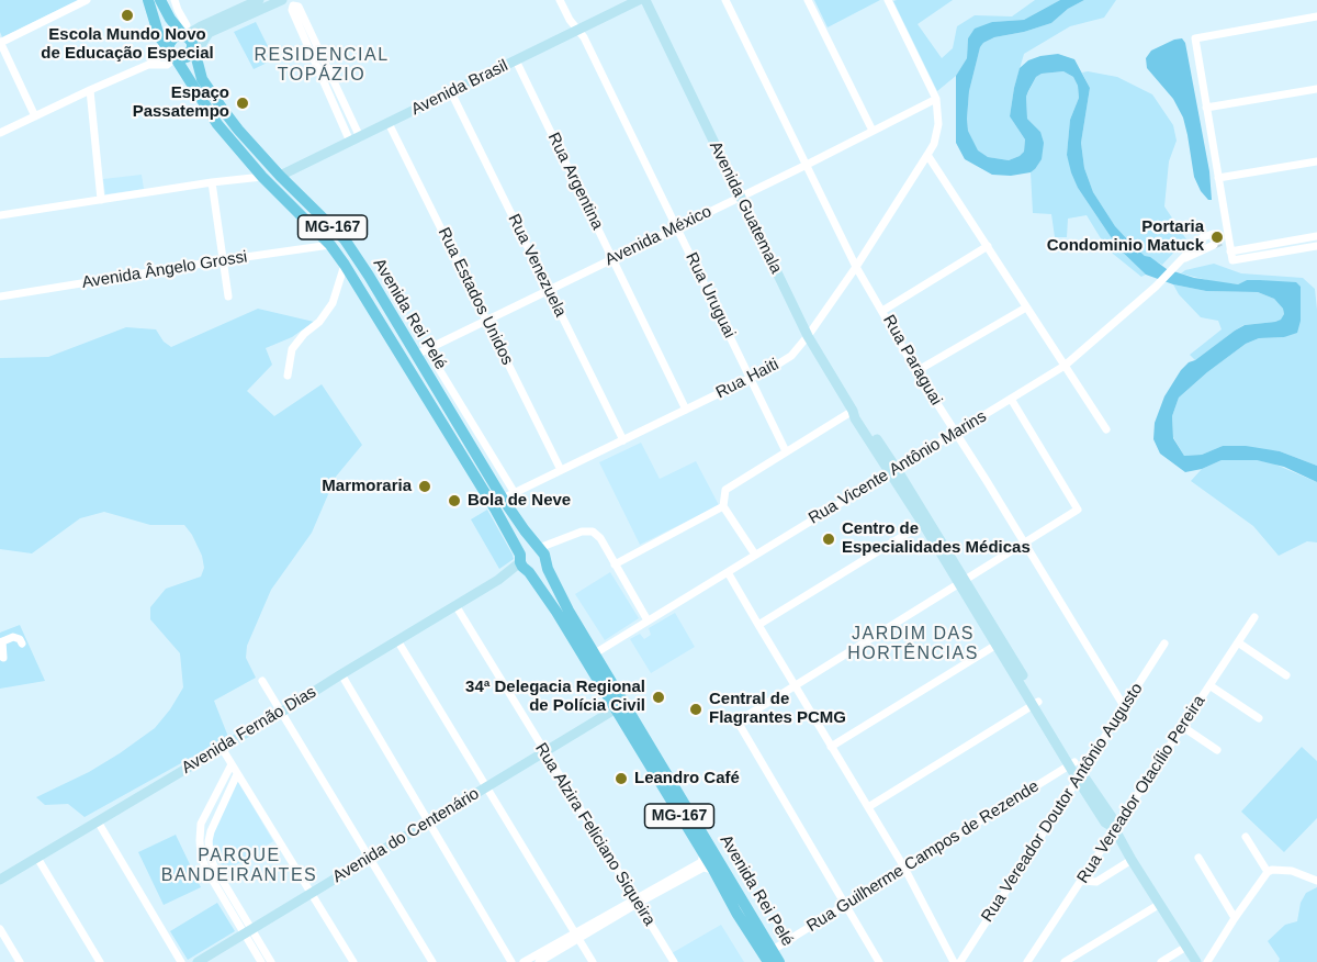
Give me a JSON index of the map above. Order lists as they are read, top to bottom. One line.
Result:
{"streets":{"main road":["MG-167","Avenida Rei Pelé"],"street":["Avenida Brasil","Rua Argentina","Avenida Guatemala","Avenida México","Rua Venezuela","Avenida Ângelo Grossi","Rua Uruguai","Rua Estados Unidos","Rua Paraguai","Rua Haiti","Rua Vicente Antônio Marins","Avenida Fernão Dias","Rua Vereador Otacílio Pereira","Rua Vereador Doutor Antônio Augusto","Rua Alzira Feliciano Siqueira","Avenida do Centenário","Rua Guilherme Campos de Rezende"]},"crossings":[["Avenida Brasil","Rua Argentina"],["Avenida Brasil","Rua Venezuela"],["Avenida Brasil","Rua Uruguai"],["Avenida Brasil","Rua Estados Unidos"],["Avenida Brasil","Avenida Rei Pelé"],["Rua Argentina","Avenida México"],["Rua Argentina","Rua Haiti"],["Avenida Guatemala","Avenida México"],["Avenida Guatemala","Rua Haiti"],["Avenida Guatemala","Rua Vicente Antônio Marins"],["Avenida México","Rua Venezuela"],["Avenida México","Rua Uruguai"],["Avenida México","Rua Estados Unidos"],["Avenida México","Avenida Rei Pelé"],["Avenida México","Rua Paraguai"],["Avenida México","Rua Haiti"],["Rua Venezuela","Rua Haiti"],["Avenida Ângelo Grossi","Avenida Rei Pelé"],["Rua Uruguai","Rua Haiti"],["Rua Estados Unidos","Rua Haiti"],["Avenida Rei Pelé","Rua Haiti"],["Avenida Rei Pelé","Rua Vicente Antônio Marins"],["Avenida Rei Pelé","Avenida Fernão Dias"],["Avenida Rei Pelé","Avenida do Centenário"],["Avenida Rei Pelé","Rua Guilherme Campos de Rezende"],["Rua Paraguai","Rua Haiti"],["Rua Paraguai","Rua Vicente Antônio Marins"],["Rua Paraguai","Rua Vereador Doutor Antônio Augusto"],["Avenida Fernão Dias","Rua Alzira Feliciano Siqueira"],["Rua Alzira Feliciano Siqueira","Avenida do Centenário"]],"districts":["RESIDENCIAL TOPÁZIO","JARDIM DAS HORTÊNCIAS","PARQUE BANDEIRANTES"],"places":["Escola Mundo Novo de Educação Especial","Espaço Passatempo","Portaria Condominio Matuck","Marmoraria","Bola de Neve","Centro de Especialidades Médicas","34ª Delegacia Regional de Polícia Civil","Central de Flagrantes PCMG","Leandro Café"]}
